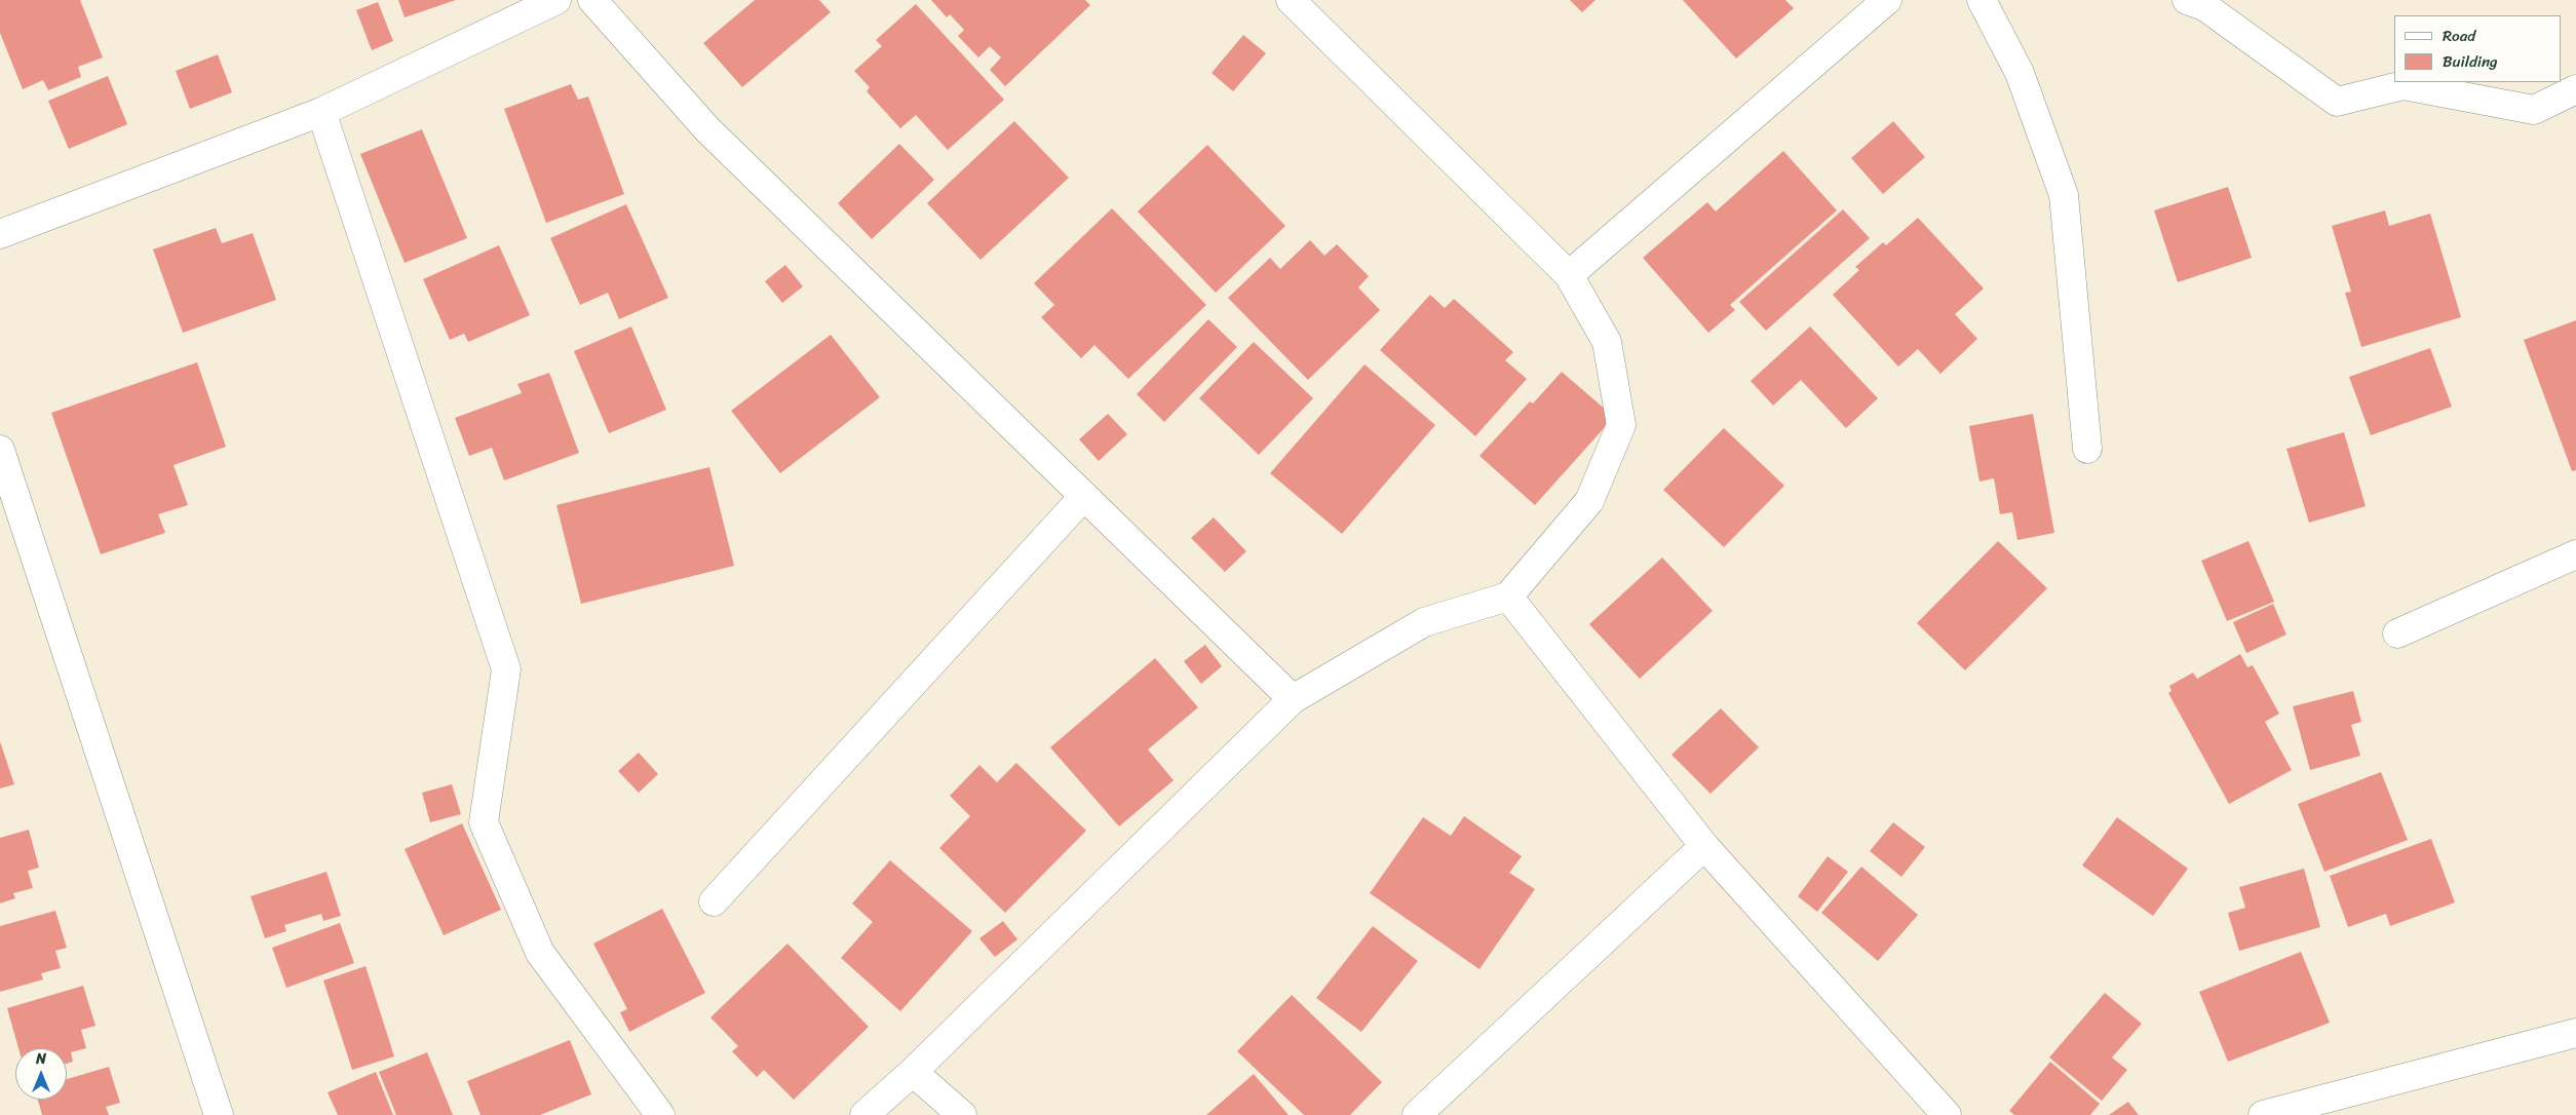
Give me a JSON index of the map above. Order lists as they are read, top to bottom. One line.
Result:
{"legend":["Road","Building"],"north":"top"}
